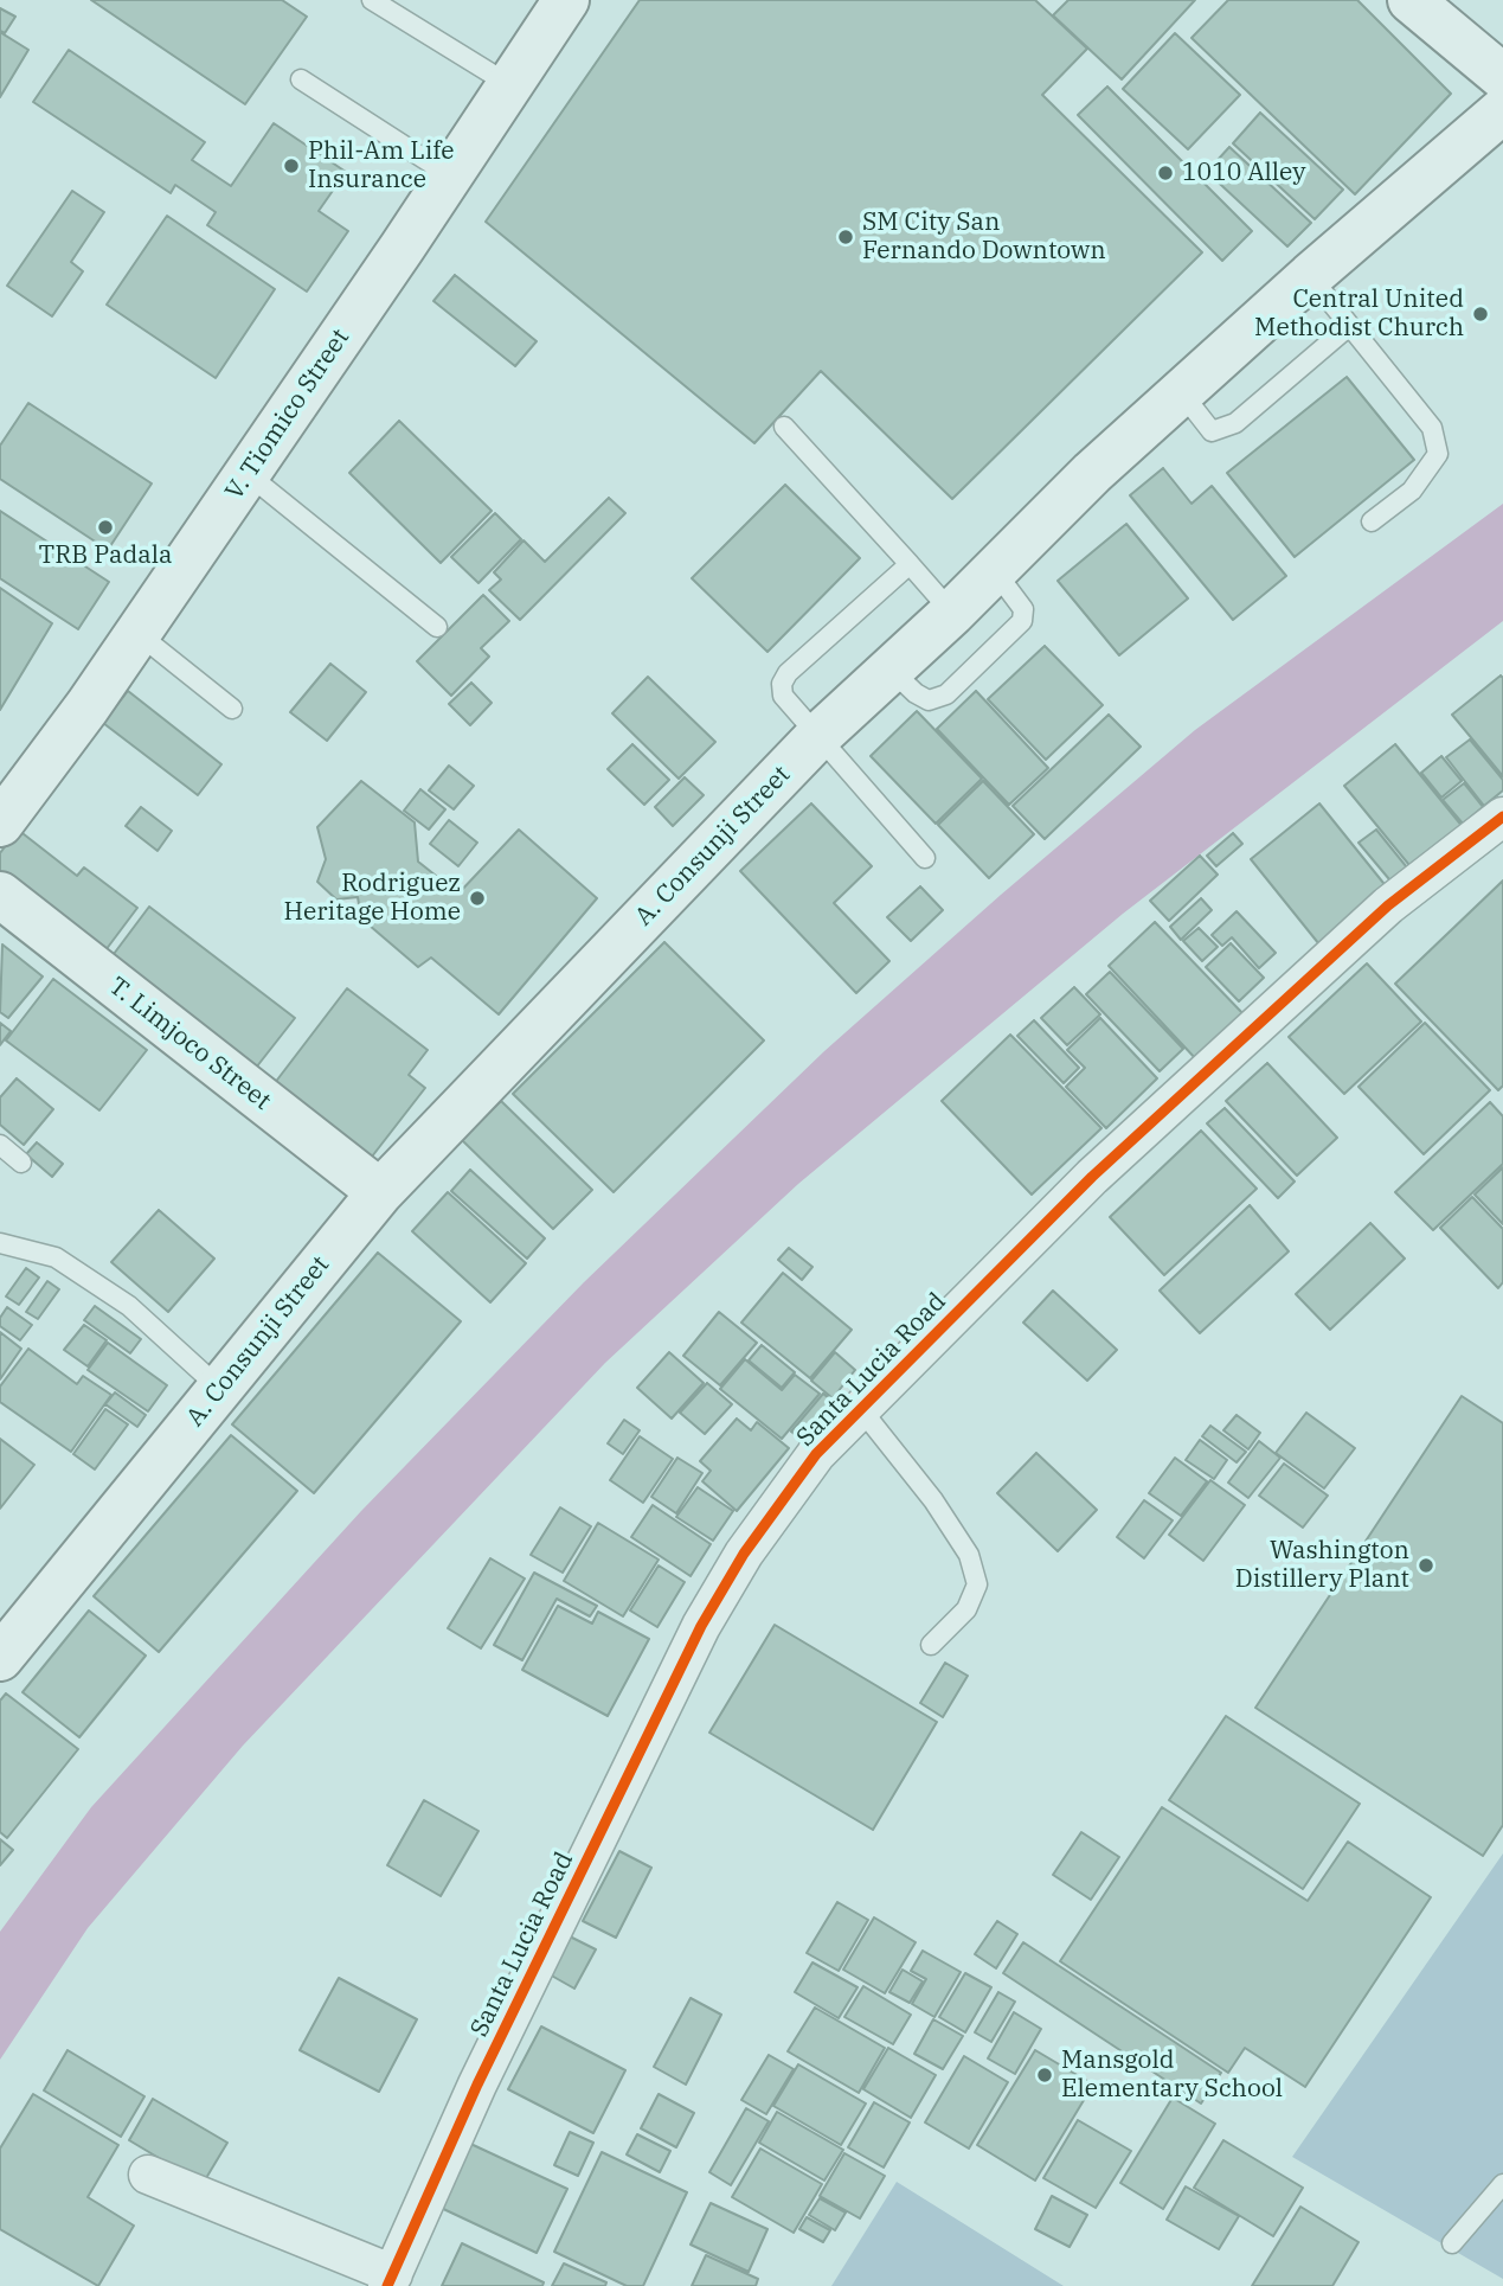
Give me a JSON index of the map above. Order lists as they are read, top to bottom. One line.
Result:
{"streets":{"main road":["V. Tiomico Street","A. Consunji Street","T. Limjoco Street"],"street":["Santa Lucia Road"]},"crossings":[["A. Consunji Street","T. Limjoco Street"]],"places":["Phil-Am Life Insurance","1010 Alley","SM City San Fernando Downtown","Central United Methodist Church","TRB Padala","Rodriguez Heritage Home","Washington Distillery Plant","Mansgold Elementary School"]}
